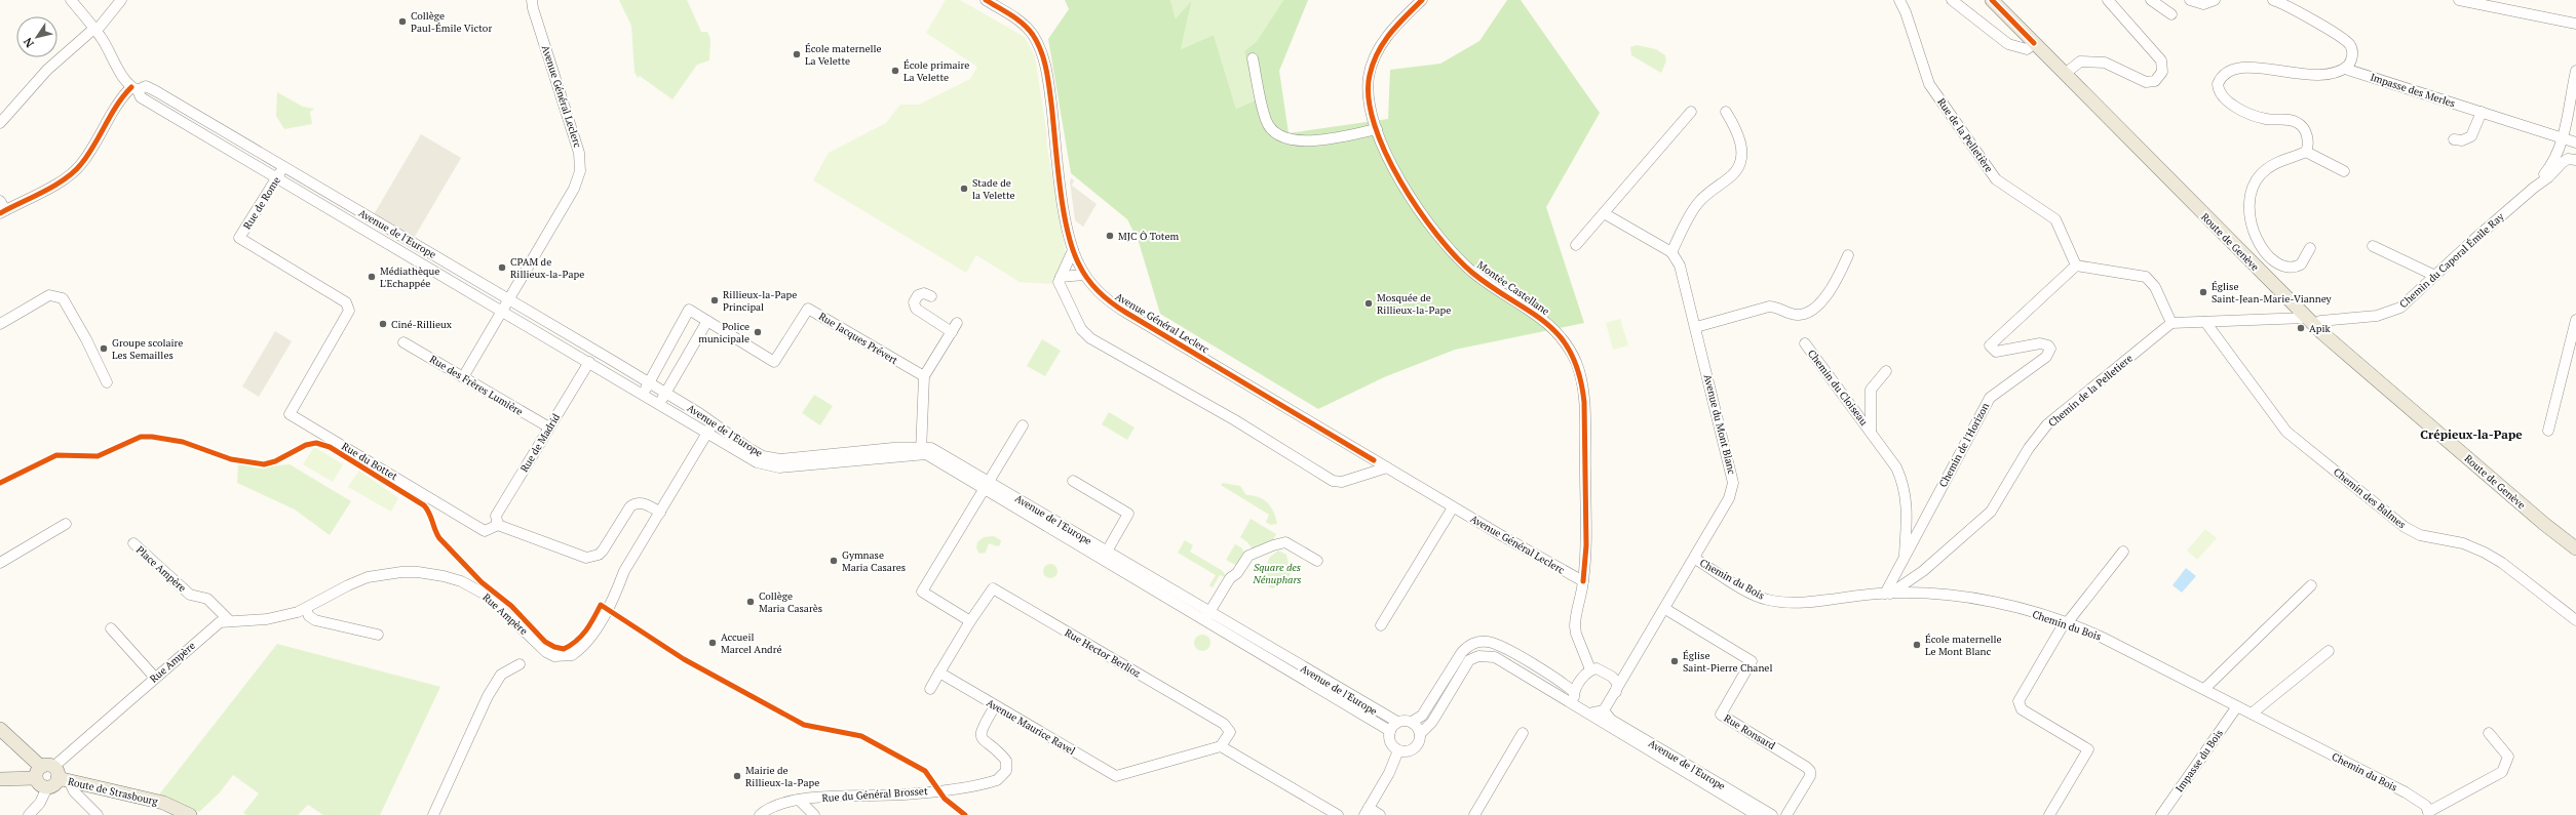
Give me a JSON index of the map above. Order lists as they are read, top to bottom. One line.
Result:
{"streets":{"main road":["Route de Genève","Route de Strasbourg"],"street":["Impasse des Merles","Avenue Général Leclerc","Rue de la Pelletière","Rue de Rome","Avenue de l'Europe","Chemin du Caporal Émile Ray","Montée Castellane","Rue Jacques Prévert","Rue des Frères Lumière","Chemin du Cloiseau","Chemin de la Pelletiere","Avenue du Mont Blanc","Rue de Madrid","Chemin de l'Horizon","Rue du Bottet","Chemin des Balmes","Place Ampère","Chemin du Bois","Rue Ampère","Rue Hector Berlioz","Avenue Maurice Ravel","Rue Ronsard","Impasse du Bois","Rue du Général Brosset"]},"crossings":[["Impasse des Merles","Chemin du Caporal Émile Ray"],["Avenue Général Leclerc","Avenue de l'Europe"],["Avenue Général Leclerc","Montée Castellane"],["Avenue Général Leclerc","Rue des Frères Lumière"],["Rue de la Pelletière","Chemin de l'Horizon"],["Rue de Rome","Avenue de l'Europe"],["Rue de Rome","Rue du Bottet"],["Avenue de l'Europe","Montée Castellane"],["Avenue de l'Europe","Rue Jacques Prévert"],["Avenue de l'Europe","Avenue du Mont Blanc"],["Avenue de l'Europe","Rue de Madrid"],["Avenue de l'Europe","Rue Ampère"],["Route de Genève","Chemin du Caporal Émile Ray"],["Montée Castellane","Avenue du Mont Blanc"],["Rue des Frères Lumière","Rue de Madrid"],["Chemin du Cloiseau","Chemin de l'Horizon"],["Chemin de la Pelletiere","Chemin de l'Horizon"],["Chemin de la Pelletiere","Chemin du Bois"],["Avenue du Mont Blanc","Chemin du Bois"],["Avenue du Mont Blanc","Rue Ronsard"],["Rue de Madrid","Rue du Bottet"],["Chemin de l'Horizon","Chemin du Bois"],["Place Ampère","Rue Ampère"],["Chemin du Bois","Impasse du Bois"],["Rue Ampère","Route de Strasbourg"],["Rue Hector Berlioz","Avenue Maurice Ravel"],["Avenue Maurice Ravel","Rue du Général Brosset"]],"districts":["Crépieux-la-Pape"],"parks":["Square des Nénuphars"],"places":["Collège Paul-Émile Victor","École maternelle La Velette","École primaire La Velette","Stade de la Velette","MJC Ô Totem","CPAM de Rillieux-la-Pape","Médiathèque L'Echappée","Église Saint-Jean-Marie-Vianney","Rillieux-la-Pape Principal","Mosquée de Rillieux-la-Pape","Ciné-Rillieux","Apik","Police municipale","Groupe scolaire Les Semailles","Gymnase Maria Casares","Collège Maria Casarès","Accueil Marcel André","École maternelle Le Mont Blanc","Église Saint-Pierre Chanel","Mairie de Rillieux-la-Pape"],"north":"bottom left"}
